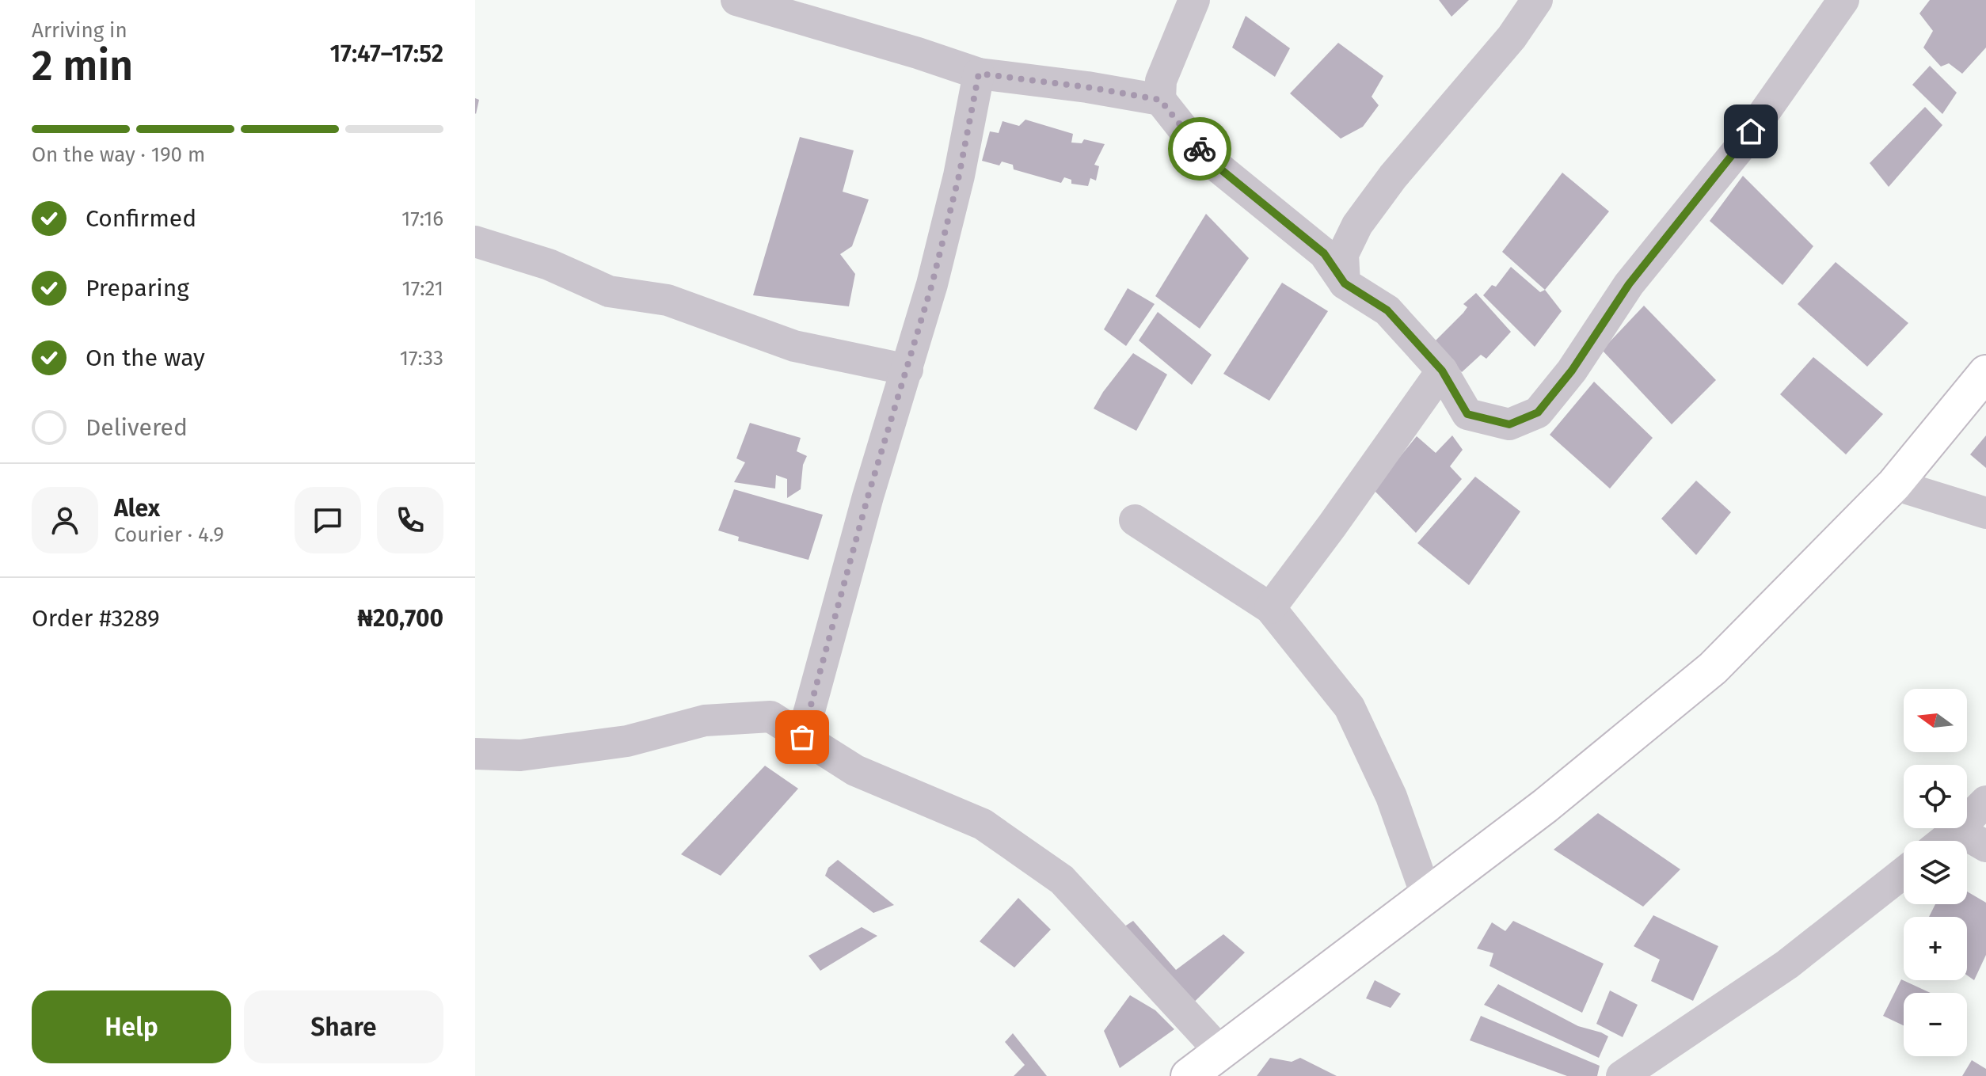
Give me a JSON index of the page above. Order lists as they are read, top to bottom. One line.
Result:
{"north":"left","page":{"heading":["2 min","Arriving in","17:47–17:52"],"panel":["Alex","Courier · 4.9","Order #3289","₦20,700"],"bar":"On the way · 190 m","list":[["Confirmed","17:16"],["Preparing","17:21"],["On the way","17:33"],"Delivered"],"map_buttons":["+","−"],"buttons":["Help","Share"]}}
